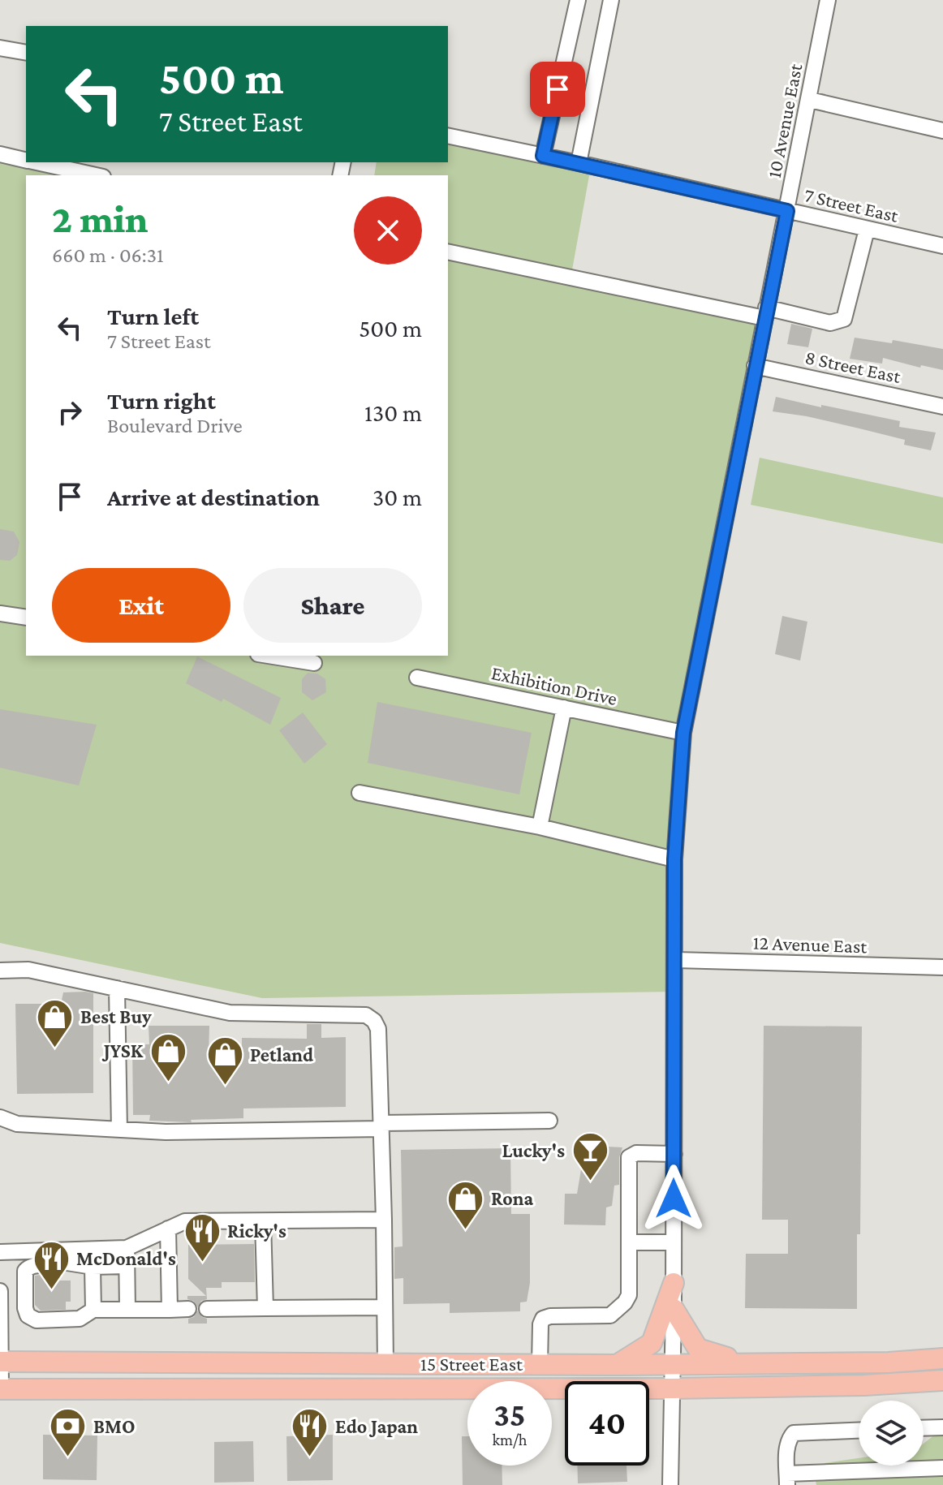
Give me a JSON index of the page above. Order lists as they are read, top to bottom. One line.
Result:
{"streets":{"main road":["15 Street East"],"street":["10 Avenue East","7 Street East","8 Street East","Exhibition Drive","12 Avenue East"]},"crossings":[["10 Avenue East","7 Street East"],["10 Avenue East","8 Street East"],["10 Avenue East","Exhibition Drive"],["10 Avenue East","12 Avenue East"],["10 Avenue East","15 Street East"]],"places":{"shop":["Best Buy","JYSK","Petland","Rona"],"bar":["Lucky's"],"restaurant":["Ricky's","McDonald's","Edo Japan"],"bank":["BMO"]},"page":{"turn":["500 m","7 Street East"],"heading":["2 min","660 m · 06:31"],"list":[{"name":"Turn left","note":"7 Street East","value":"500 m"},{"name":"Turn right","note":"Boulevard Drive","value":"130 m"},{"name":"Arrive at destination","value":"30 m"}],"buttons":["Exit","Share"],"speed":"35 km/h","limit":"40"}}
